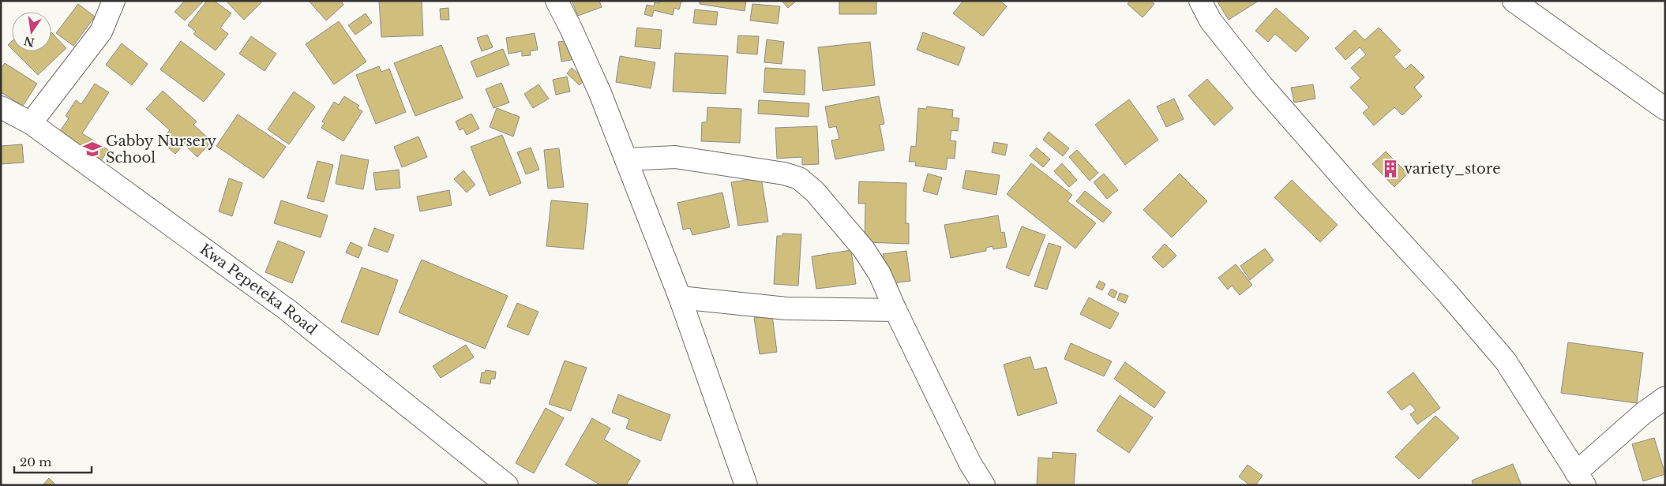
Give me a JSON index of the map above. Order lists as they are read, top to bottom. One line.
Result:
{"streets":{"street":["Kwa Pepeteka Road"]},"places":{"school or university":["Gabby Nursery School"],"building":["variety_store"]},"scale_bar":"20 m","north":"bottom"}
